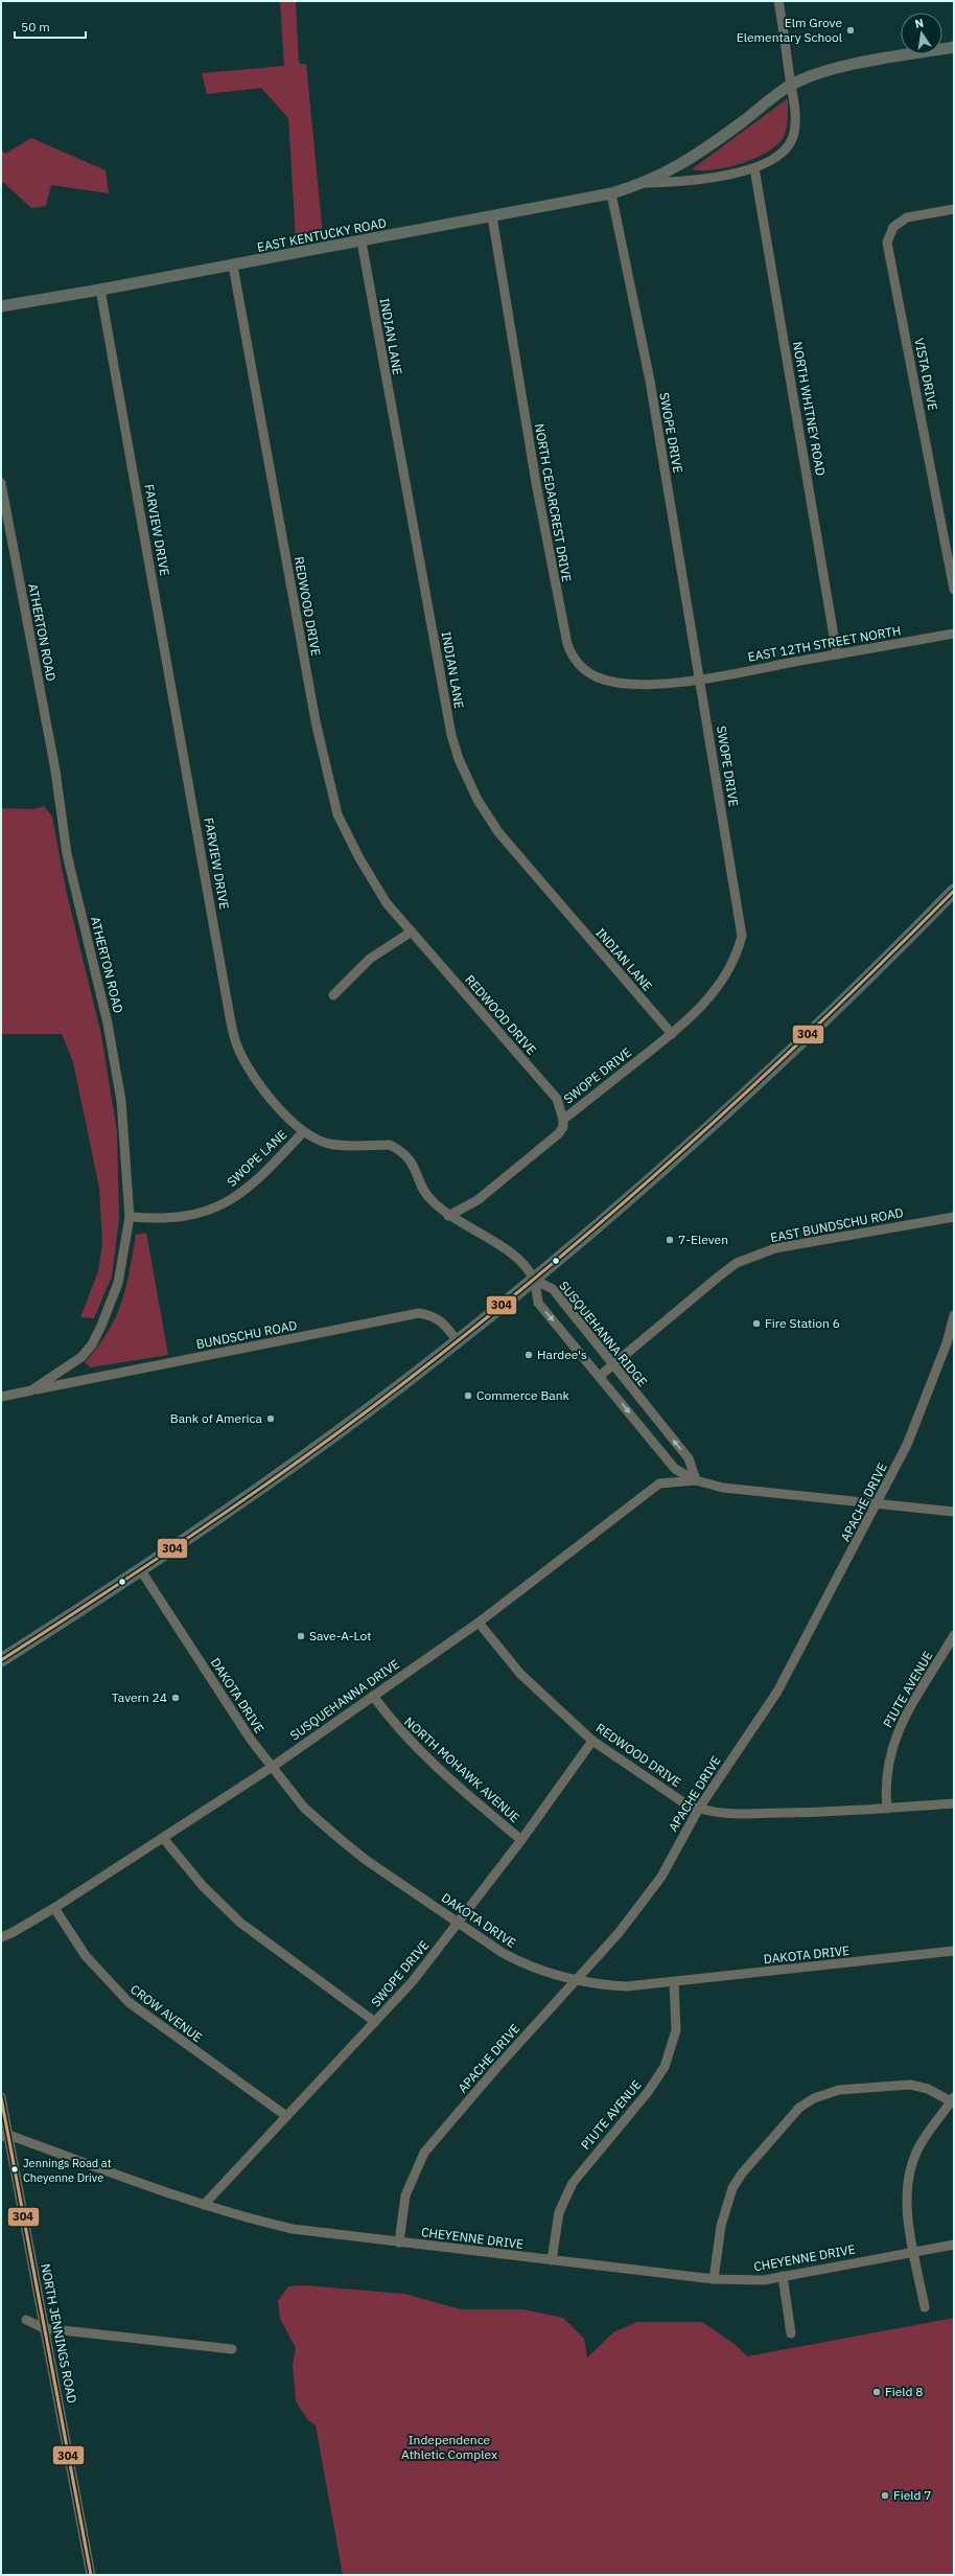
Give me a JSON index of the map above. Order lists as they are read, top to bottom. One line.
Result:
{"streets":{"main road":["EAST KENTUCKY ROAD"],"street":["INDIAN LANE","VISTA DRIVE","NORTH WHITNEY ROAD","SWOPE DRIVE","NORTH CEDARCREST DRIVE","FARVIEW DRIVE","REDWOOD DRIVE","ATHERTON ROAD","EAST 12TH STREET NORTH","SWOPE LANE","EAST BUNDSCHU ROAD","SUSQUEHANNA RIDGE","BUNDSCHU ROAD","APACHE DRIVE","PIUTE AVENUE","DAKOTA DRIVE","SUSQUEHANNA DRIVE","NORTH MOHAWK AVENUE","CROW AVENUE","CHEYENNE DRIVE","NORTH JENNINGS ROAD"]},"crossings":[["EAST KENTUCKY ROAD","INDIAN LANE"],["EAST KENTUCKY ROAD","NORTH WHITNEY ROAD"],["EAST KENTUCKY ROAD","SWOPE DRIVE"],["EAST KENTUCKY ROAD","NORTH CEDARCREST DRIVE"],["EAST KENTUCKY ROAD","FARVIEW DRIVE"],["EAST KENTUCKY ROAD","REDWOOD DRIVE"],["INDIAN LANE","SWOPE DRIVE"],["NORTH WHITNEY ROAD","EAST 12TH STREET NORTH"],["SWOPE DRIVE","NORTH CEDARCREST DRIVE"],["SWOPE DRIVE","FARVIEW DRIVE"],["SWOPE DRIVE","REDWOOD DRIVE"],["SWOPE DRIVE","EAST 12TH STREET NORTH"],["SWOPE DRIVE","DAKOTA DRIVE"],["SWOPE DRIVE","NORTH MOHAWK AVENUE"],["SWOPE DRIVE","CROW AVENUE"],["SWOPE DRIVE","CHEYENNE DRIVE"],["NORTH CEDARCREST DRIVE","EAST 12TH STREET NORTH"],["FARVIEW DRIVE","SWOPE LANE"],["FARVIEW DRIVE","SUSQUEHANNA RIDGE"],["REDWOOD DRIVE","APACHE DRIVE"],["REDWOOD DRIVE","PIUTE AVENUE"],["REDWOOD DRIVE","SUSQUEHANNA DRIVE"],["ATHERTON ROAD","SWOPE LANE"],["ATHERTON ROAD","BUNDSCHU ROAD"],["EAST BUNDSCHU ROAD","SUSQUEHANNA RIDGE"],["SUSQUEHANNA RIDGE","SUSQUEHANNA DRIVE"],["APACHE DRIVE","DAKOTA DRIVE"],["APACHE DRIVE","CHEYENNE DRIVE"],["PIUTE AVENUE","DAKOTA DRIVE"],["PIUTE AVENUE","CHEYENNE DRIVE"],["DAKOTA DRIVE","SUSQUEHANNA DRIVE"],["SUSQUEHANNA DRIVE","NORTH MOHAWK AVENUE"],["SUSQUEHANNA DRIVE","CROW AVENUE"],["CHEYENNE DRIVE","NORTH JENNINGS ROAD"]],"parks":["Independence Athletic Complex"],"places":["Elm Grove Elementary School","7-Eleven","Fire Station 6","Hardee's","Commerce Bank","Bank of America","Save-A-Lot","Tavern 24","Jennings Road at Cheyenne Drive","Field 8","Field 7"],"lines":["transit line 304"],"scale_bar":"50 m","north":"top"}
